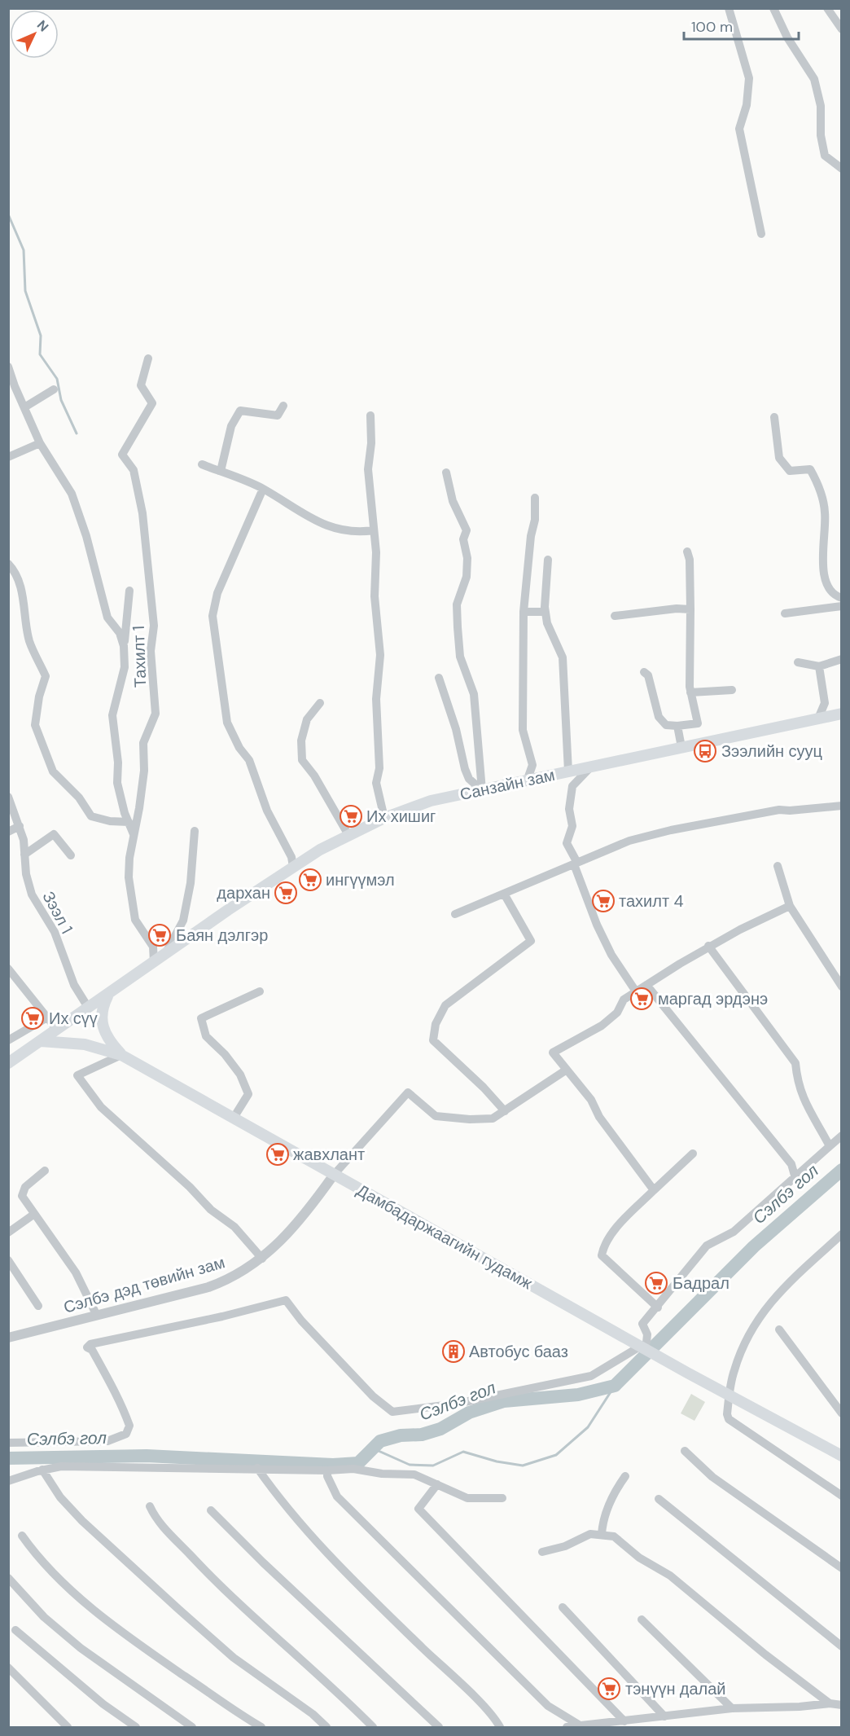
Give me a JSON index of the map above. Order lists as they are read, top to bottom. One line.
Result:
{"streets":{"main road":["Санзайн зам","Дамбадаржаагийн гудамж"],"street":["Тахилт 1","Зээл 1","Сэлбэ дэд төвийн зам"]},"crossings":[["Тахилт 1","Санзайн зам"],["Санзайн зам","Зээл 1"],["Санзайн зам","Дамбадаржаагийн гудамж"],["Дамбадаржаагийн гудамж","Сэлбэ дэд төвийн зам"]],"water":["Сэлбэ гол"],"places":{"bus stop":["Зээлийн сууц"],"supermarket":["Их хишиг","ингүүмэл","дархан","тахилт 4","Баян дэлгэр","маргад эрдэнэ","Их сүү","жавхлант","Бадрал","тэнүүн далай"],"building":["Автобус бааз"]},"scale_bar":"100 m","north":"top right"}
